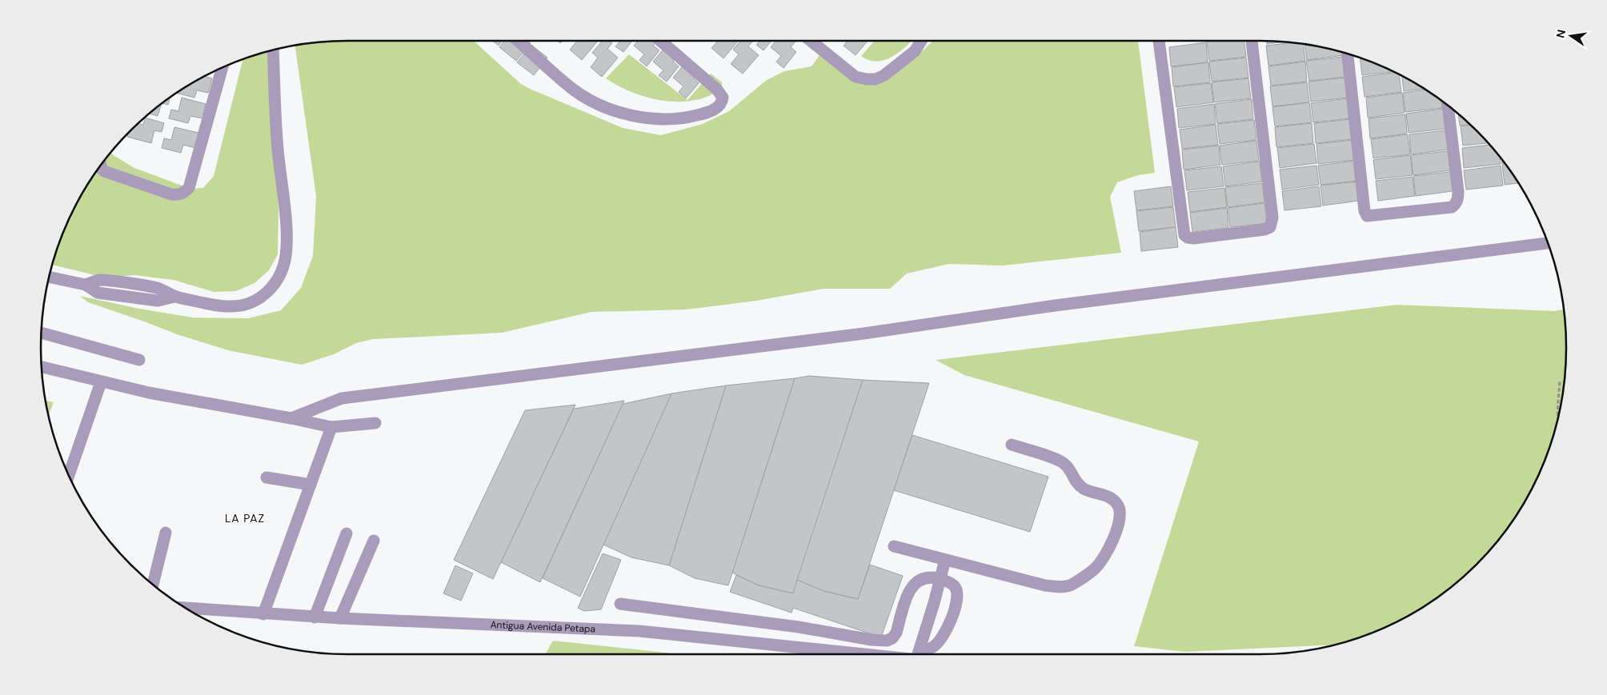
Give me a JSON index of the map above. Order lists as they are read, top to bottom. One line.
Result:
{"streets":{"street":["Antigua Avenida Petapa"]},"districts":["LA PAZ"],"north":"left"}
